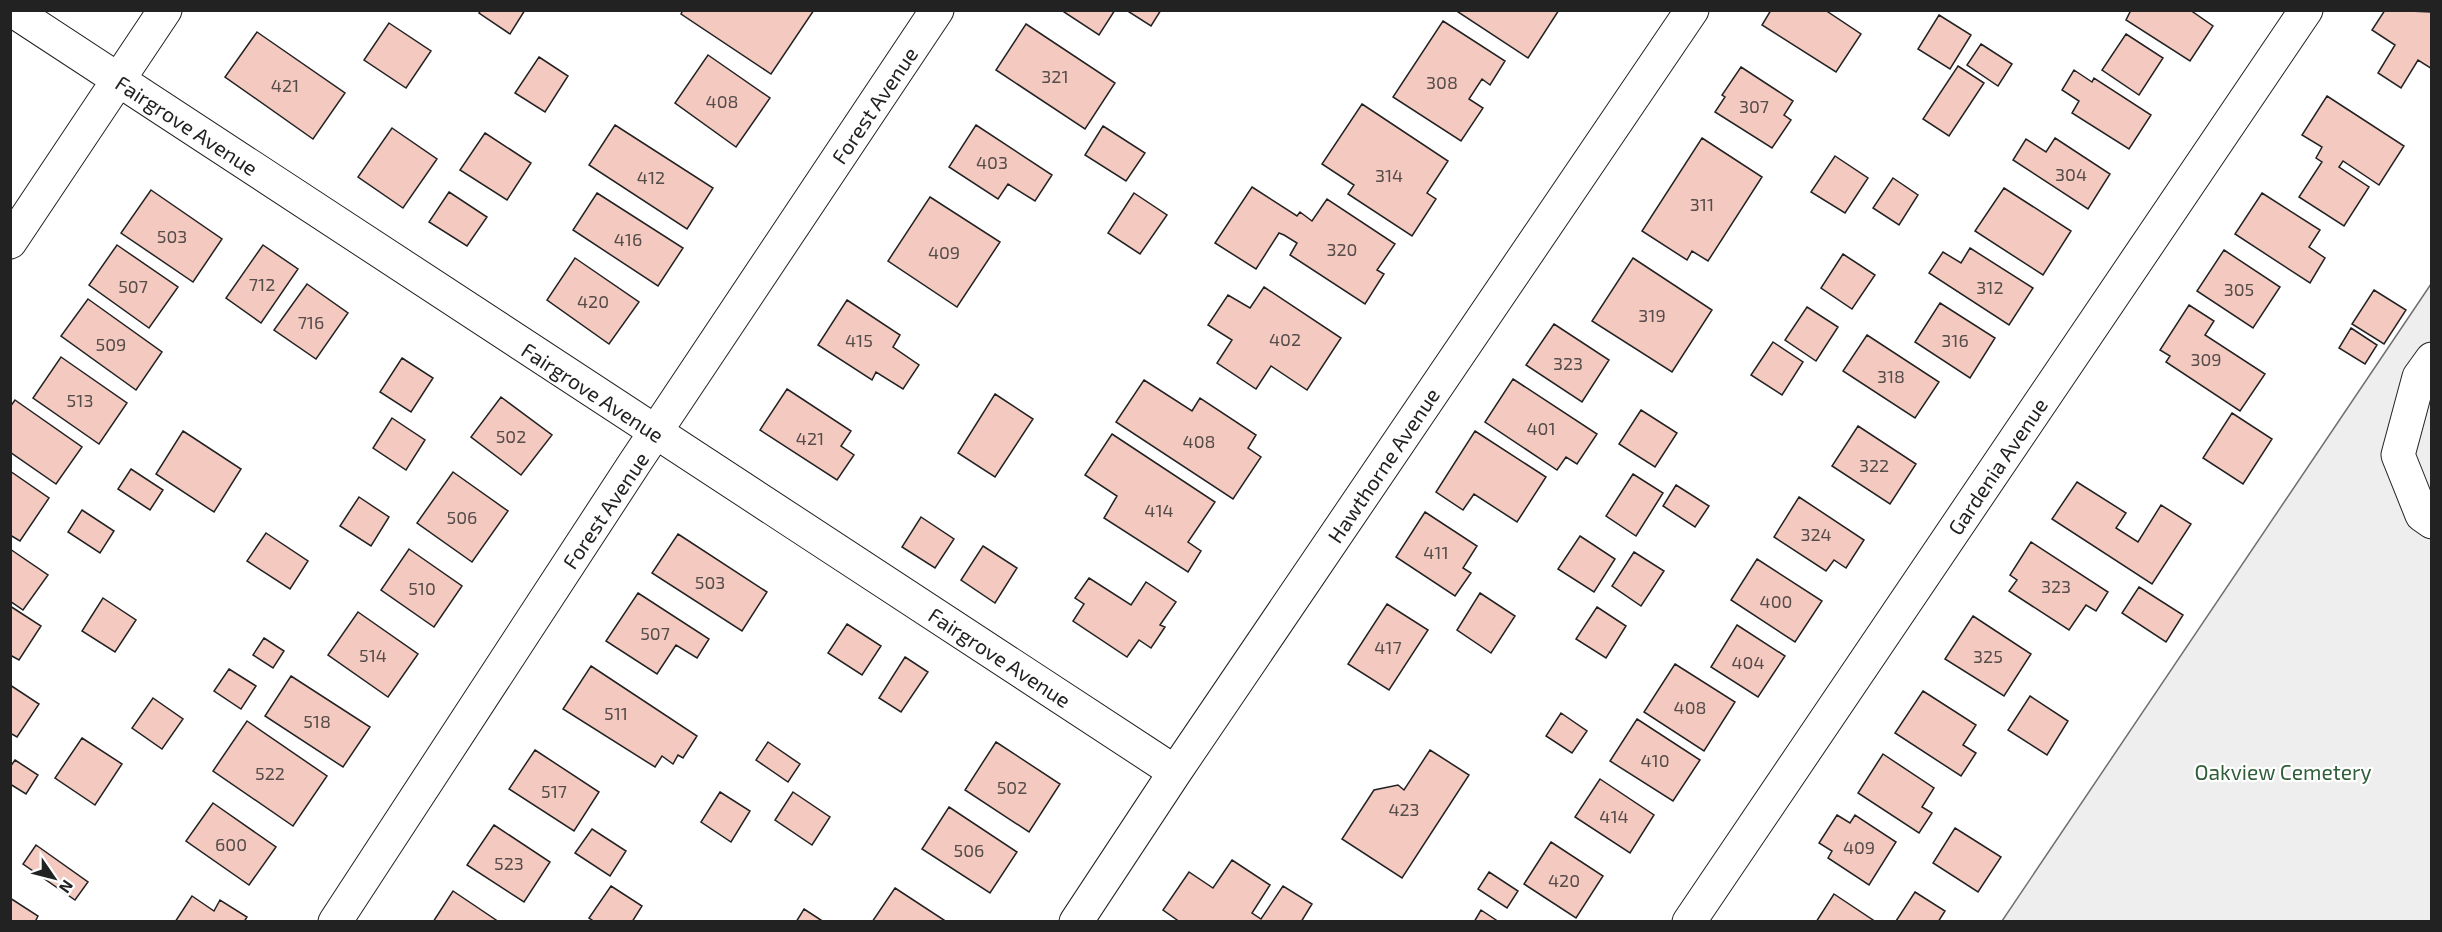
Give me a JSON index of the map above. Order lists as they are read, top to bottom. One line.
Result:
{"streets":{"street":["Forest Avenue","Fairgrove Avenue","Hawthorne Avenue","Gardenia Avenue"]},"crossings":[["Forest Avenue","Fairgrove Avenue"],["Fairgrove Avenue","Hawthorne Avenue"]],"parks":["Oakview Cemetery"],"house_numbers":["321","308","421","408","307","403","304","314","412","311","503","416","320","409","712","507","312","305","420","319","716","402","415","316","509","309","323","318","513","401","502","421","408","322","414","506","324","411","503","323","510","400","507","417","514","325","404","408","511","518","410","522","502","517","423","414","600","409","506","523","420"],"north":"bottom right"}
